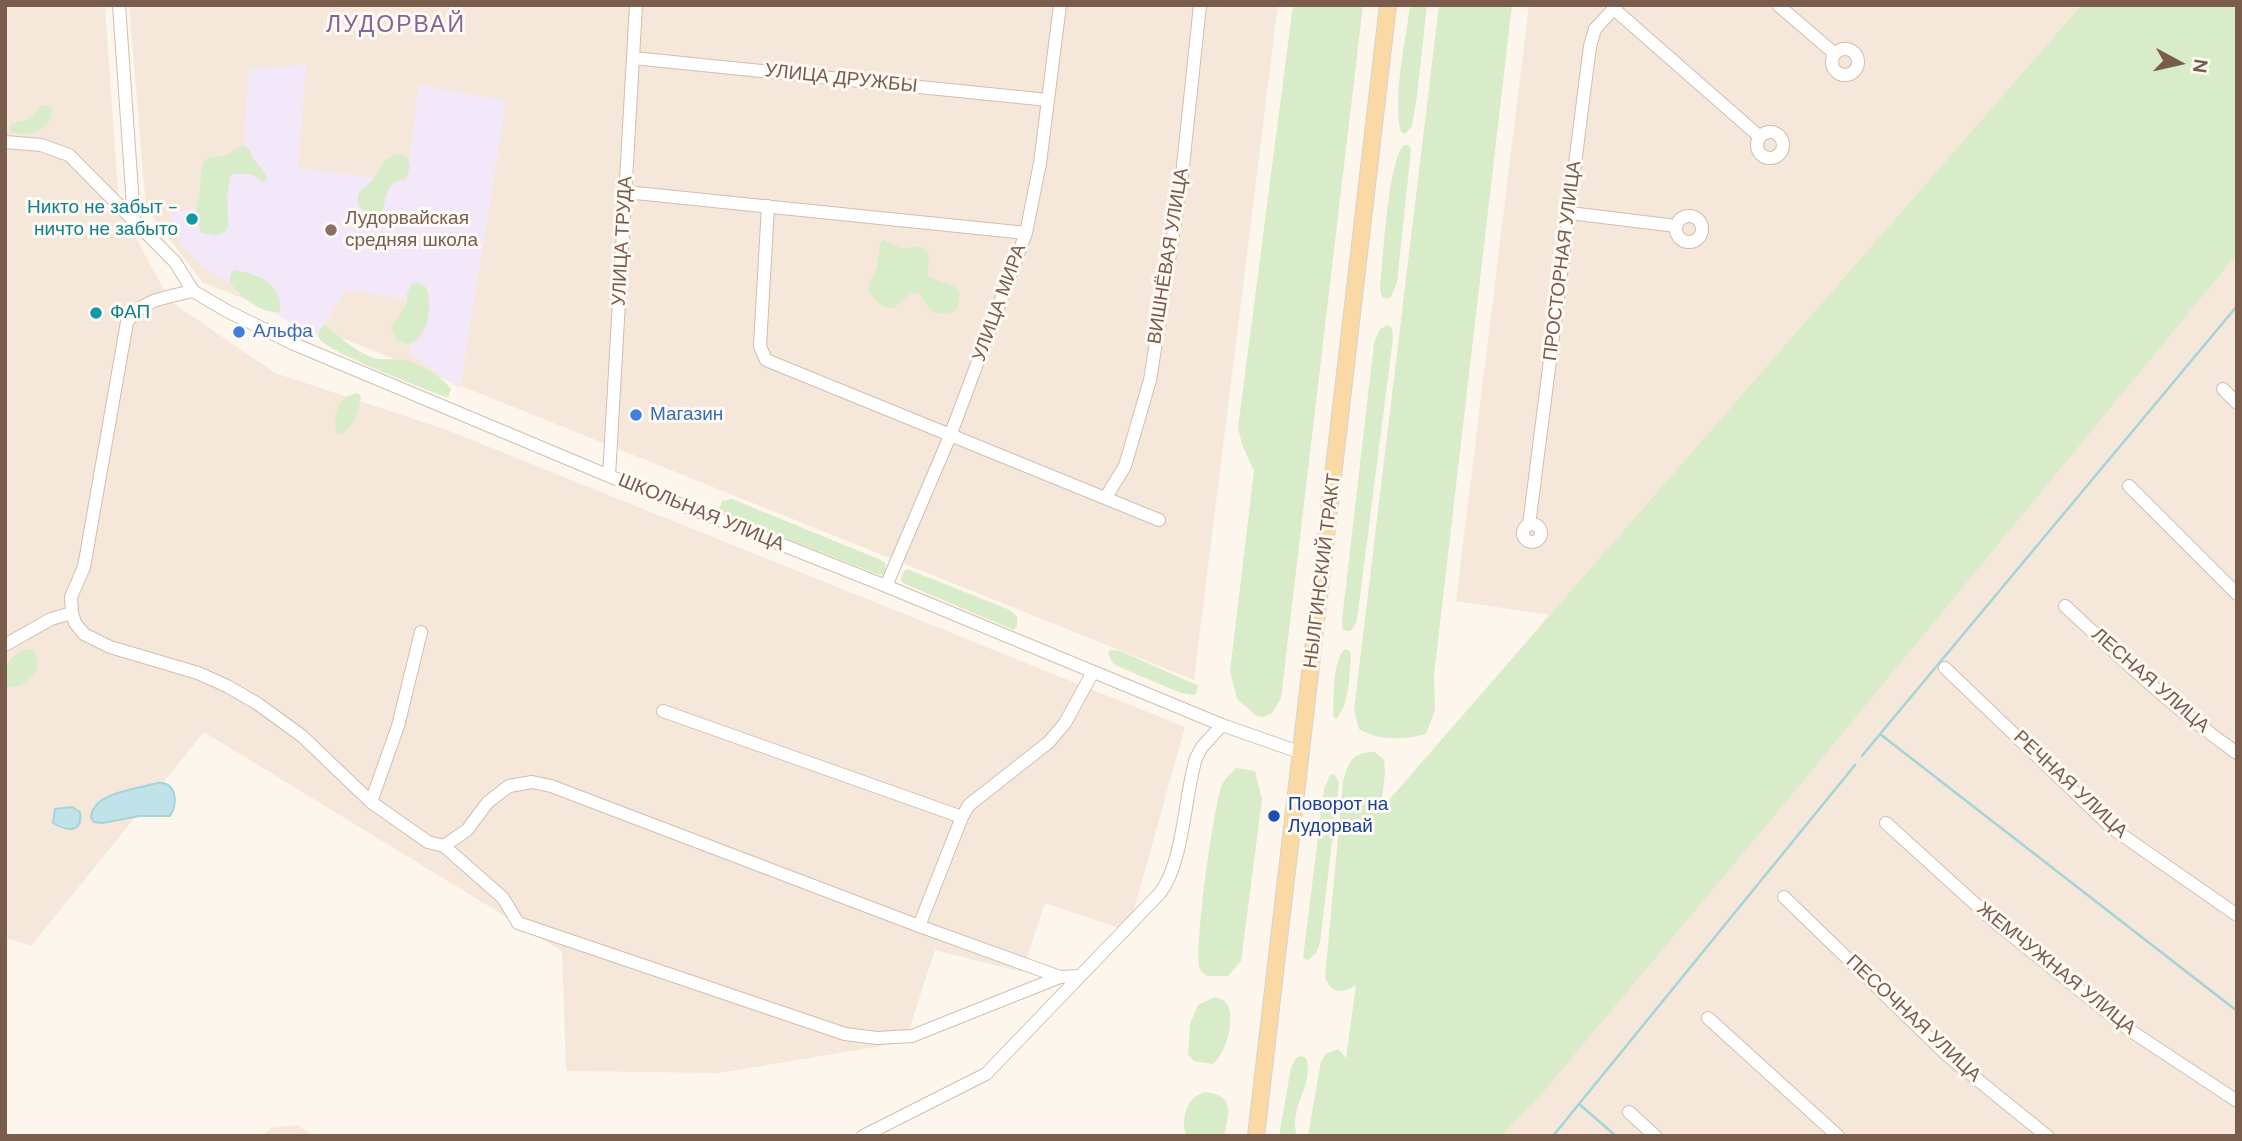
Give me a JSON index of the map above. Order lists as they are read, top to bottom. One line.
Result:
{"streets":{"main road":["НЫЛГИНСКИЙ ТРАКТ"],"street":["УЛИЦА ДРУЖБЫ","УЛИЦА ТРУДА","ВИШНЁВАЯ УЛИЦА","ПРОСТОРНАЯ УЛИЦА","УЛИЦА МИРА","ШКОЛЬНАЯ УЛИЦА","ЛЕСНАЯ УЛИЦА","РЕЧНАЯ УЛИЦА","ЖЕМЧУЖНАЯ УЛИЦА","ПЕСОЧНАЯ УЛИЦА"]},"crossings":[["УЛИЦА ДРУЖБЫ","УЛИЦА ТРУДА"],["УЛИЦА ДРУЖБЫ","УЛИЦА МИРА"],["УЛИЦА ТРУДА","ШКОЛЬНАЯ УЛИЦА"],["УЛИЦА МИРА","ШКОЛЬНАЯ УЛИЦА"],["ШКОЛЬНАЯ УЛИЦА","НЫЛГИНСКИЙ ТРАКТ"]],"districts":["ЛУДОРВАЙ"],"places":["Никто не забыт - ничто не забыто","Лудорвайская средняя школа","ФАП","Альфа","Магазин","Поворот на Лудорвай"],"north":"right"}
